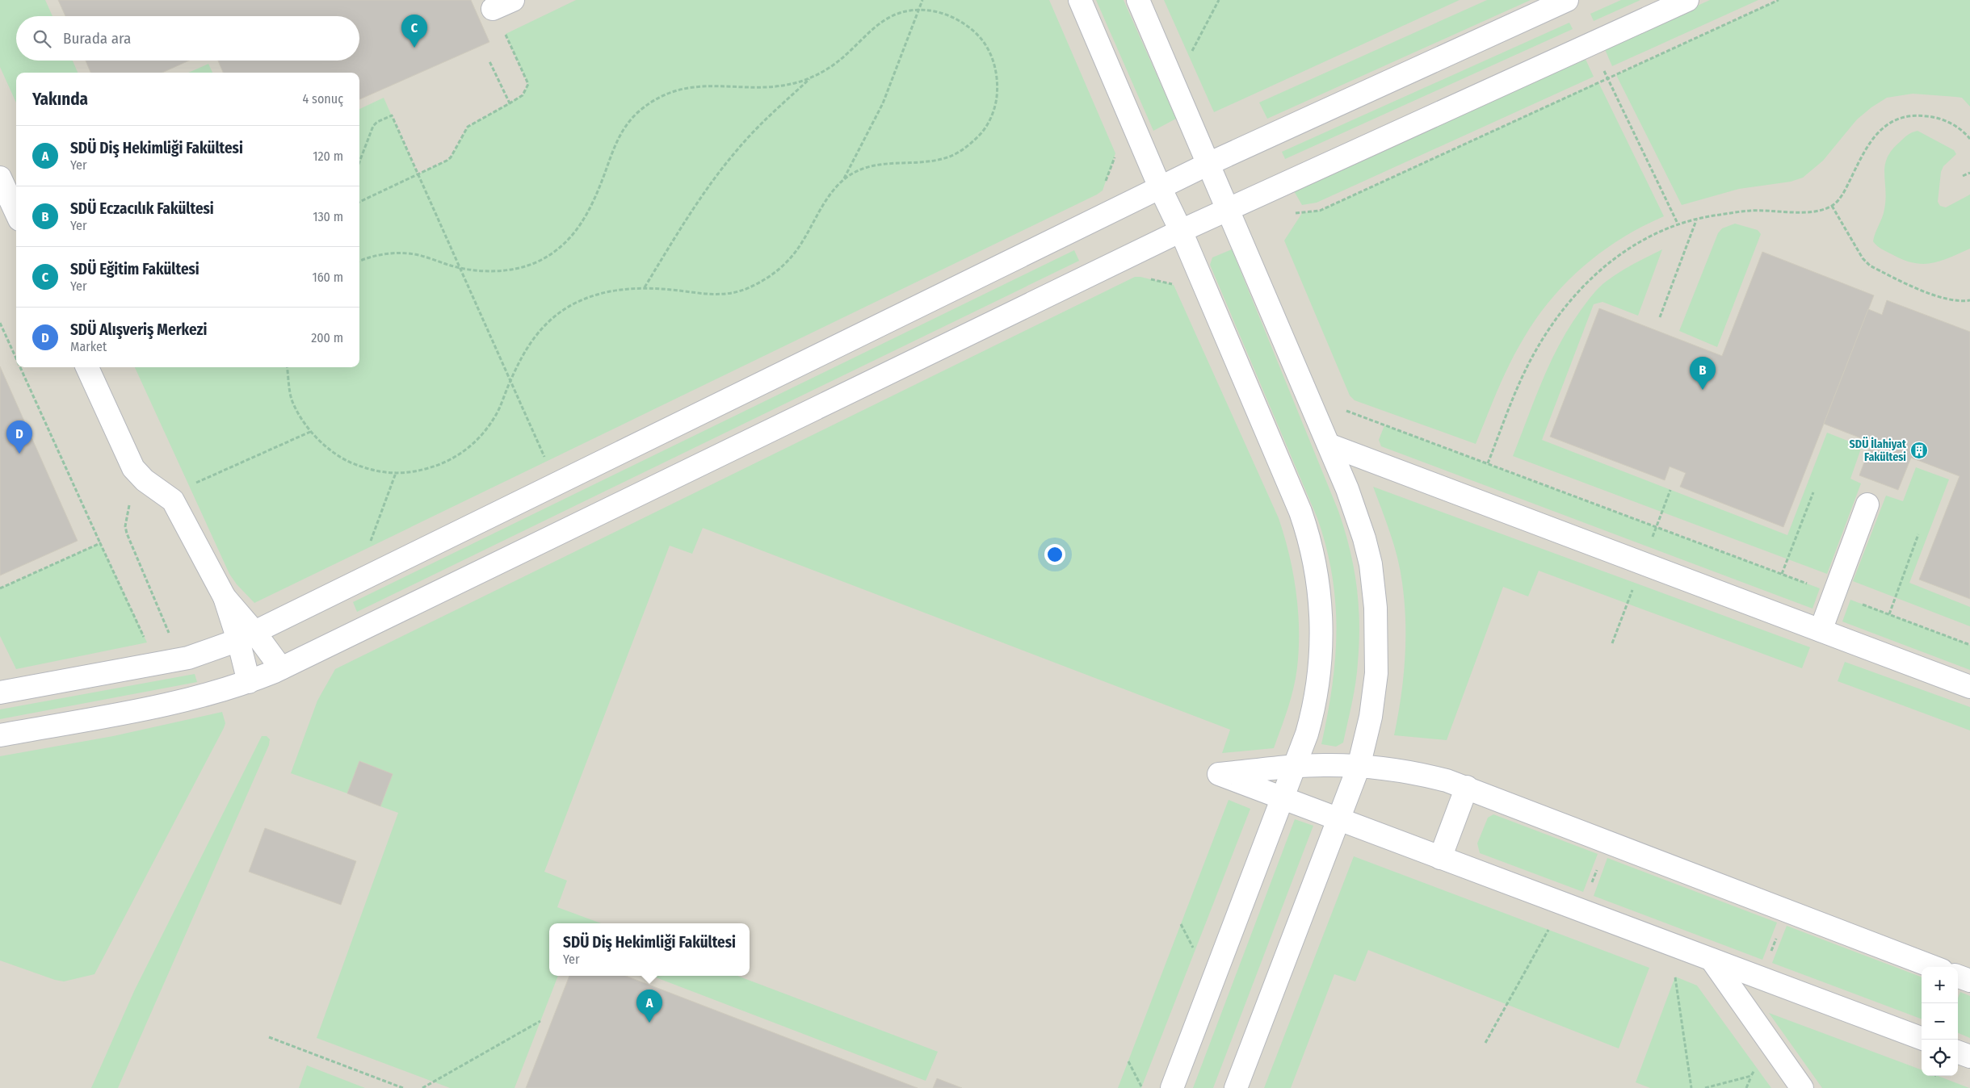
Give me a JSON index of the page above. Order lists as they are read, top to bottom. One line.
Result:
{"places":{"building":["SDÜ İlahiyat Fakültesi"]},"page":{"pins":["C","B","D","A"],"search":"Burada ara","heading":["Yakında","4 sonuç"],"list":[{"mark":"A","name":"SDÜ Diş Hekimliği Fakültesi","note":"Yer","value":"120 m"},{"mark":"B","name":"SDÜ Eczacılık Fakültesi","note":"Yer","value":"130 m"},{"mark":"C","name":"SDÜ Eğitim Fakültesi","note":"Yer","value":"160 m"},{"mark":"D","name":"SDÜ Alışveriş Merkezi","note":"Market","value":"200 m"}],"popup":["SDÜ Diş Hekimliği Fakültesi","Yer"],"map_buttons":["+","−"]}}
